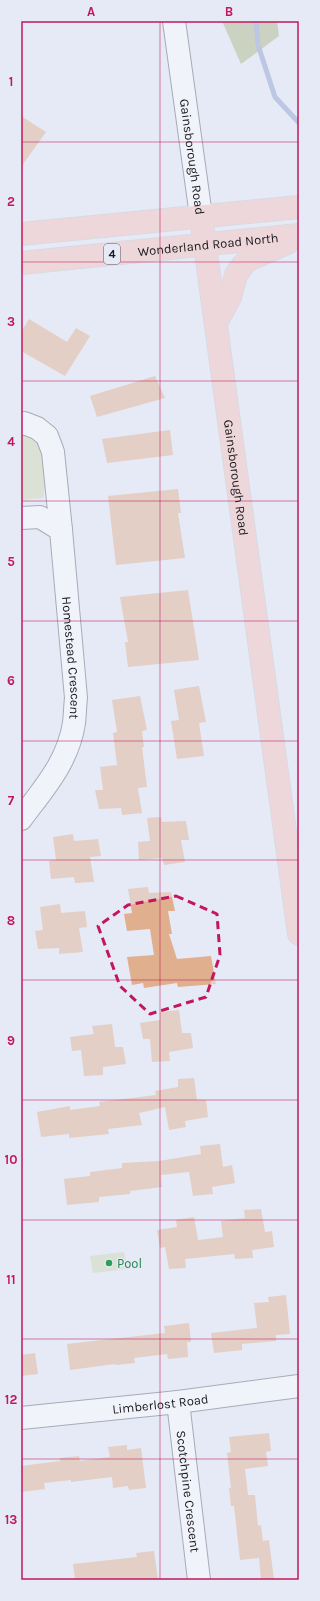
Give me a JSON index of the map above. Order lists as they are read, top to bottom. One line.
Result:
{"streets":{"main road":["Gainsborough Road","Wonderland Road North","4"],"street":["Homestead Crescent","Limberlost Road","Scotchpine Crescent"]},"crossings":[["Gainsborough Road","Wonderland Road North"],["Gainsborough Road","4"],["Limberlost Road","Scotchpine Crescent"]],"places":["Pool"],"grid":{"columns":["A","B"],"rows":["1","2","3","4","5","6","7","8","9","10","11","12","13"]}}
